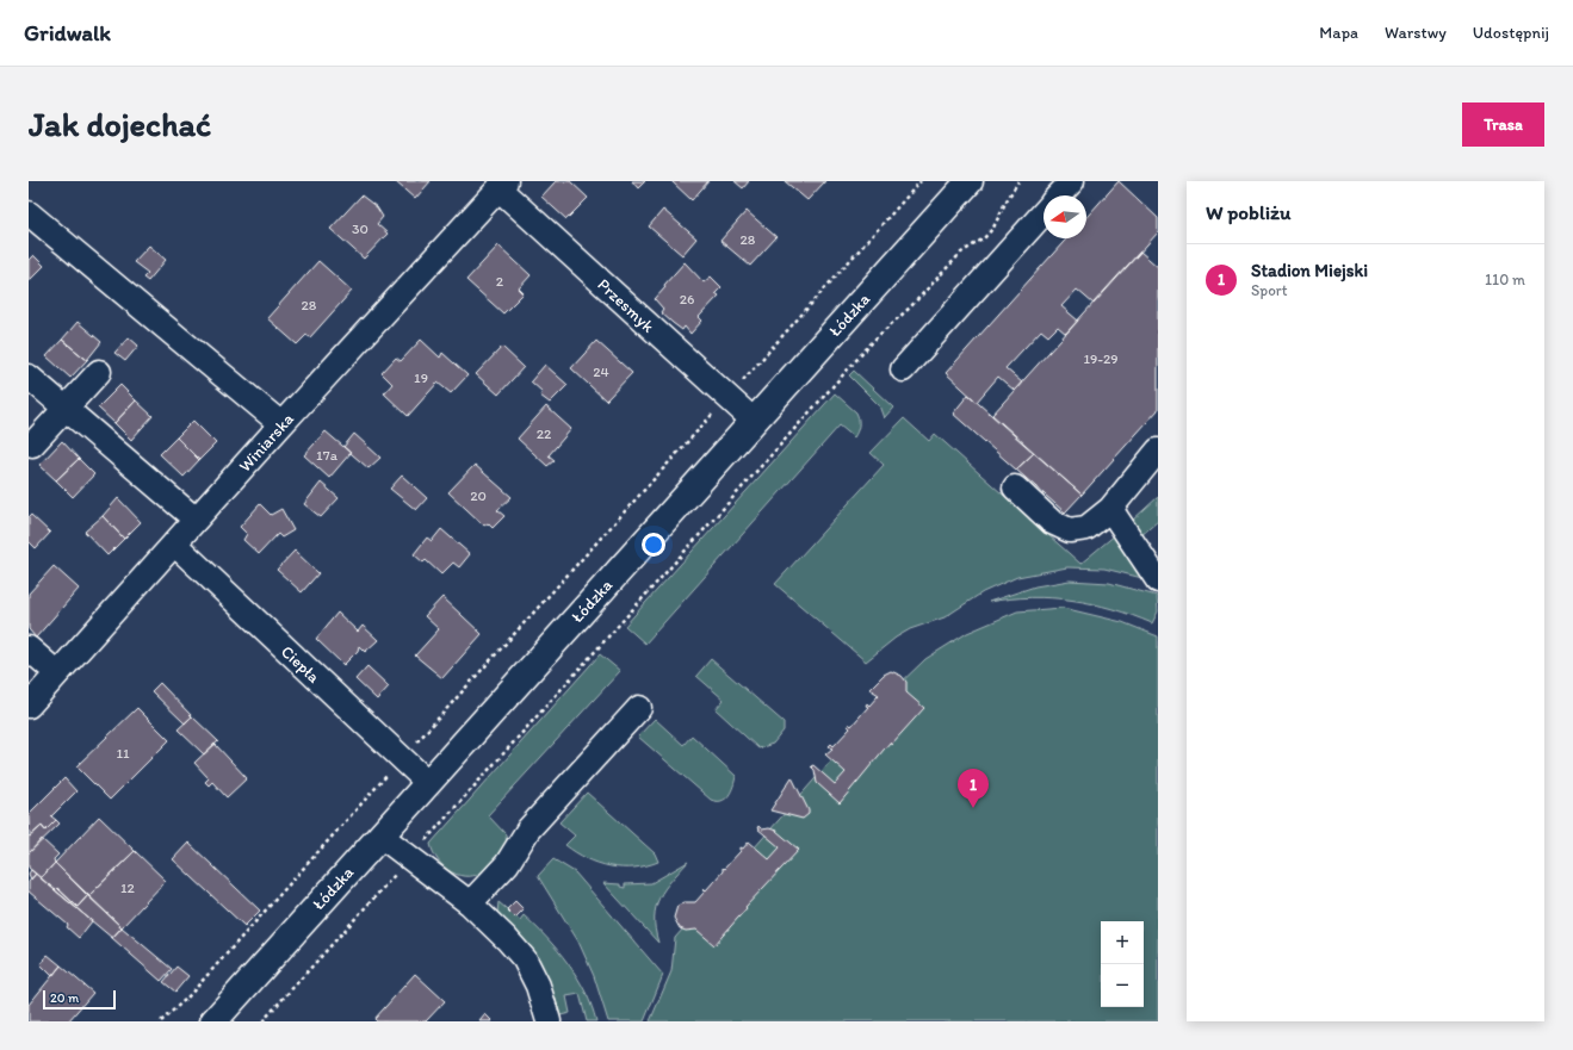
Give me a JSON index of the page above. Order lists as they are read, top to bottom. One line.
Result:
{"streets":{"main road":["Łódzka"],"street":["Przesmyk","Winiarska","Ciepła"]},"crossings":[["Przesmyk","Łódzka"],["Przesmyk","Winiarska"],["Łódzka","Ciepła"],["Winiarska","Ciepła"]],"house_numbers":["30","28","2","26","28","19-29","24","19","22","17a","20","11","12"],"scale_bar":"20 m","north":"left","page":{"header":"Gridwalk","nav":["Mapa","Warstwy","Udostępnij"],"buttons":"Trasa","title":"Jak dojechać","heading":"W pobliżu","list":[{"mark":"1","name":"Stadion Miejski","note":"Sport","value":"110 m"}],"pins":"1","map_buttons":["+","−"],"scale":"20 m"}}
